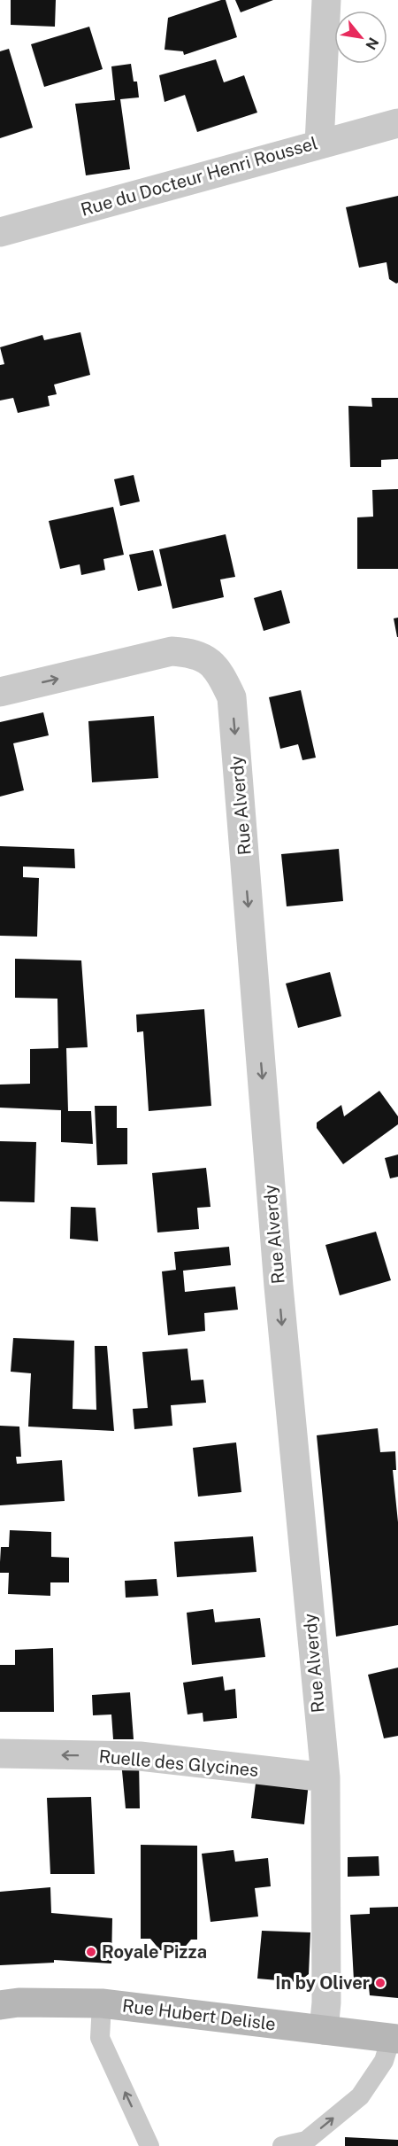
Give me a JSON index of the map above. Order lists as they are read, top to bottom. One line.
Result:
{"streets":{"main road":["Rue Hubert Delisle"],"street":["Rue du Docteur Henri Roussel","Rue Alverdy","Ruelle des Glycines"]},"crossings":[["Rue Alverdy","Ruelle des Glycines"],["Rue Alverdy","Rue Hubert Delisle"]],"one_way":["Rue Alverdy","Ruelle des Glycines"],"places":["Royale Pizza","In by Oliver"],"north":"bottom right"}
